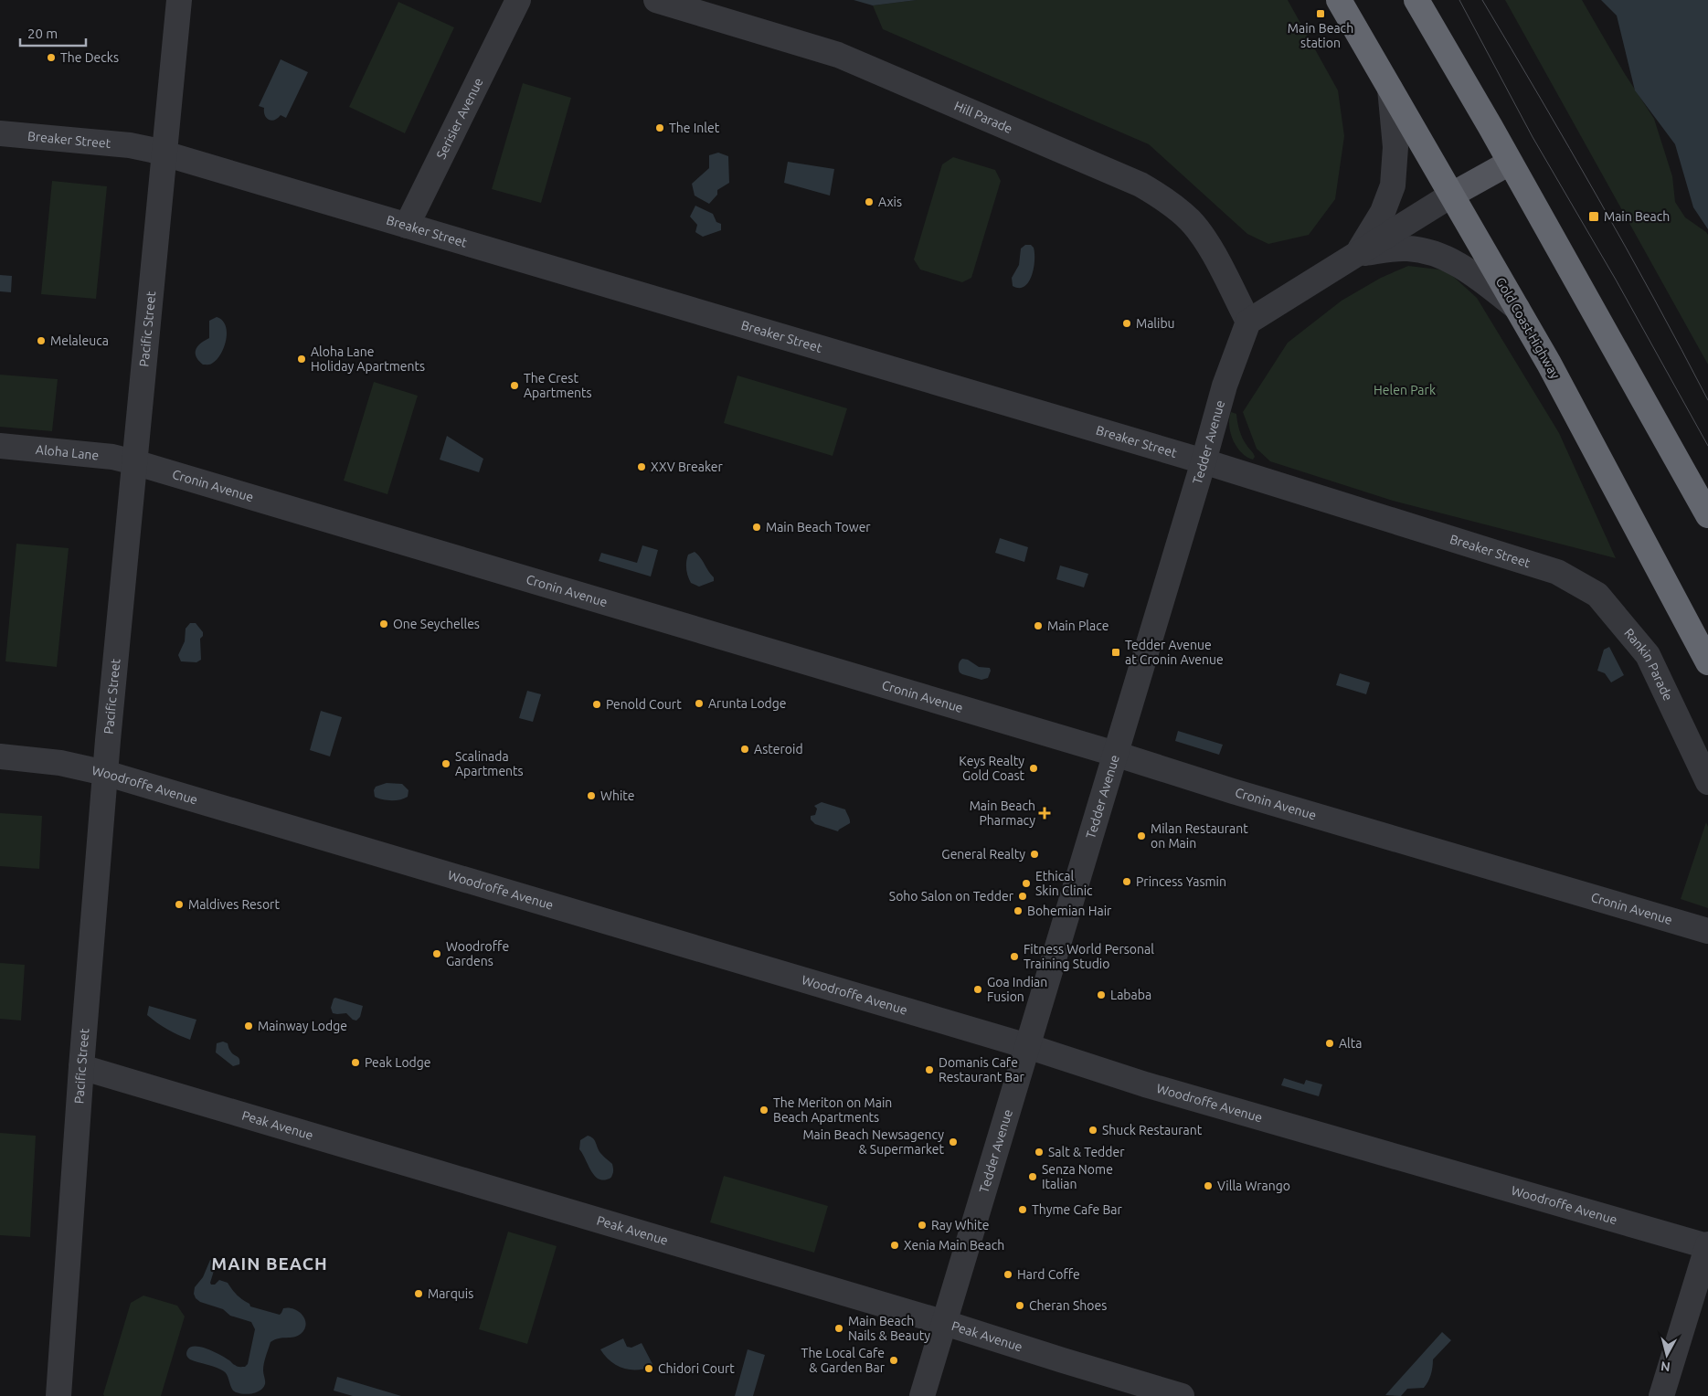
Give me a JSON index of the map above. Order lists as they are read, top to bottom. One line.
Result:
{"streets":{"highway":["Gold Coast Highway"],"street":["Serisier Avenue","Hill Parade","Breaker Street","Pacific Street","Tedder Avenue","Aloha Lane","Cronin Avenue","Rankin Parade","Woodroffe Avenue","Peak Avenue"]},"crossings":[["Serisier Avenue","Breaker Street"],["Hill Parade","Tedder Avenue"],["Breaker Street","Pacific Street"],["Breaker Street","Tedder Avenue"],["Breaker Street","Rankin Parade"],["Pacific Street","Aloha Lane"],["Pacific Street","Cronin Avenue"],["Pacific Street","Woodroffe Avenue"],["Pacific Street","Peak Avenue"],["Tedder Avenue","Cronin Avenue"],["Tedder Avenue","Woodroffe Avenue"],["Tedder Avenue","Peak Avenue"],["Aloha Lane","Cronin Avenue"]],"districts":["MAIN BEACH"],"parks":["Helen Park"],"places":{"transit":["Main Beach station","Main Beach","Tedder Avenue at Cronin Avenue"],"other":["The Decks","The Inlet","Axis","Malibu","Melaleuca","Aloha Lane Holiday Apartments","The Crest Apartments","XXV Breaker","Main Beach Tower","One Seychelles","Main Place","Arunta Lodge","Penold Court","Asteroid","Scalinada Apartments","Keys Realty Gold Coast","White","Milan Restaurant on Main","General Realty","Princess Yasmin","Ethical Skin Clinic","Soho Salon on Tedder","Maldives Resort","Bohemian Hair","Woodroffe Gardens","Fitness World Personal Training Studio","Goa Indian Fusion","Lababa","Mainway Lodge","Alta","Peak Lodge","Domanis Cafe Restaurant Bar","The Meriton on Main Beach Apartments","Shuck Restaurant","Main Beach Newsagency & Supermarket","Salt & Tedder","Senza Nome Italian","Villa Wrango","Thyme Cafe Bar","Ray White","Xenia Main Beach","Hard Coffe","Marquis","Cheran Shoes","Main Beach Nails & Beauty","The Local Cafe & Garden Bar","Chidori Court"],"health":["Main Beach Pharmacy"]},"scale_bar":"20 m","north":"bottom"}
